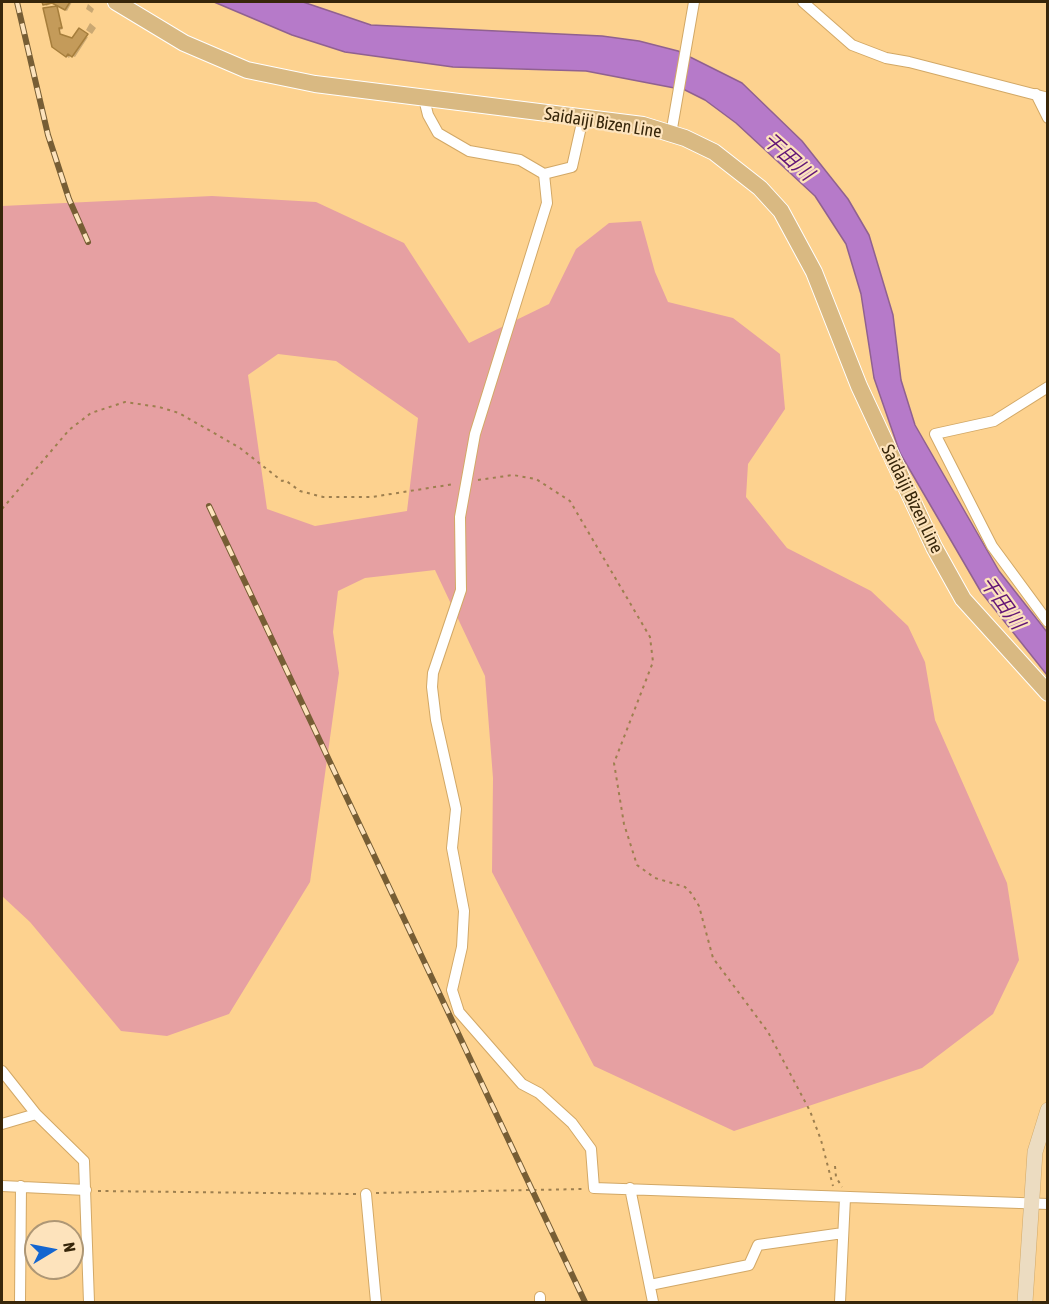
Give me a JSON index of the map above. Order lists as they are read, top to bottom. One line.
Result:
{"streets":{"main road":["Saidaiji Bizen Line"]},"water":["干田川"],"north":"right"}
